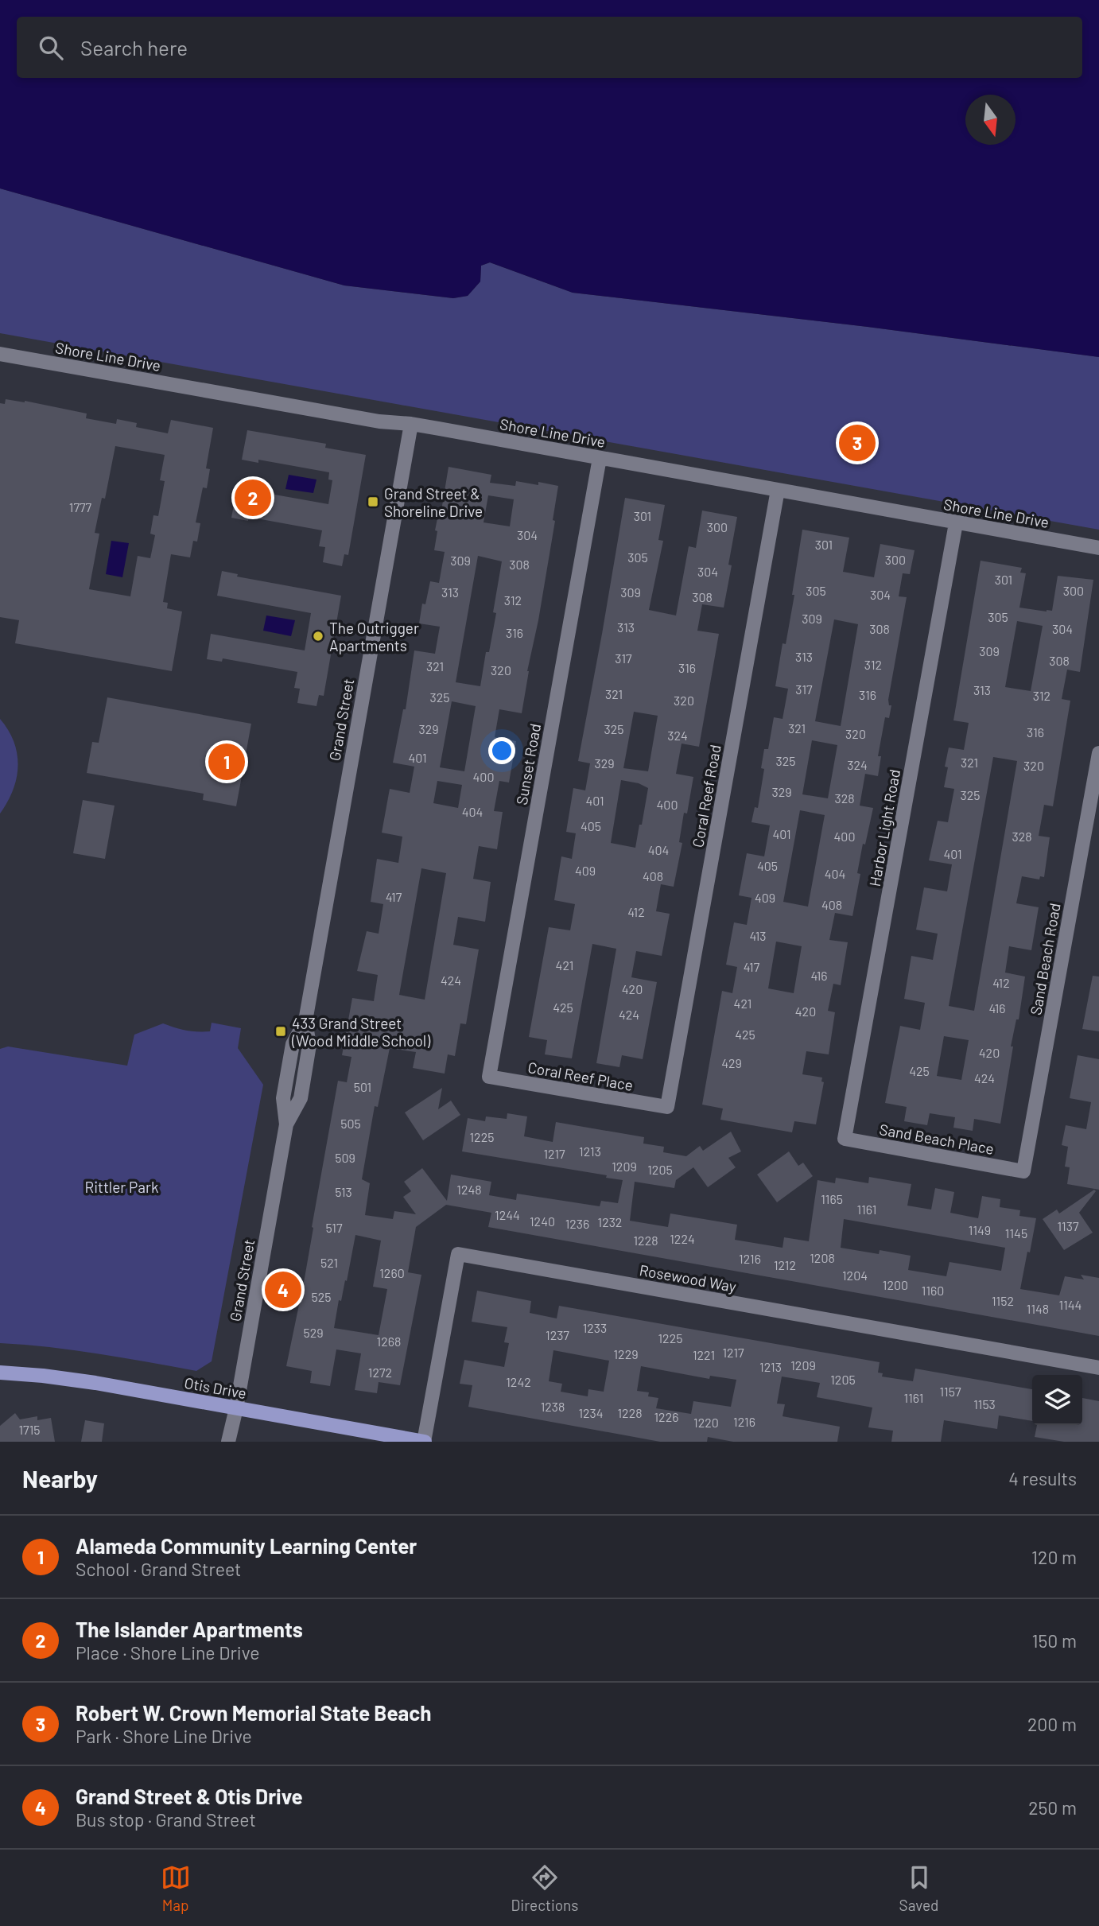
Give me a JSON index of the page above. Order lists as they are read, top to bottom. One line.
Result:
{"streets":{"main road":["Otis Drive"],"street":["Shore Line Drive","Grand Street","Sunset Road","Coral Reef Road","Harbor Light Road","Sand Beach Road","Coral Reef Place","Sand Beach Place","Rosewood Way"]},"crossings":[["Shore Line Drive","Grand Street"],["Shore Line Drive","Sunset Road"],["Shore Line Drive","Coral Reef Road"],["Shore Line Drive","Harbor Light Road"],["Grand Street","Otis Drive"],["Sunset Road","Coral Reef Place"],["Coral Reef Road","Coral Reef Place"],["Harbor Light Road","Sand Beach Place"],["Sand Beach Road","Sand Beach Place"],["Rosewood Way","Otis Drive"]],"parks":["Rittler Park"],"places":{"transit":["Grand Street & Shoreline Drive","433 Grand Street (Wood Middle School)"],"other":["The Outrigger Apartments"]},"house_numbers":["1777","301","300","304","301","305","300","309","308","304","301","305","300","313","309","304","308","312","305","309","313","308","304","316","309","313","317","308","312","321","316","320","317","313","321","316","312","325","320","321","329","325","316","320","324","401","325","321","329","324","320","400","329","325","328","401","400","404","405","401","400","328","404","401","405","409","404","408","417","409","408","412","413","421","417","416","424","412","420","421","425","416","420","424","425","420","429","425","424","501","505","1225","1213","1217","509","1209","1205","1248","513","1165","1161","1244","1240","1232","1236","1137","517","1149","1145","1224","1228","1208","1216","521","1212","1260","1204","1200","1160","525","1152","1144","1148","1233","529","1237","1225","1268","1217","1229","1221","1209","1213","1272","1205","1242","1157","1161","1153","1238","1234","1228","1226","1216","1220","1715"],"north":"bottom","page":{"search":"Search here","pins":["3","2","1","4"],"heading":["Nearby","4 results"],"list":[{"mark":"1","name":"Alameda Community Learning Center","note":"School · Grand Street","value":"120 m"},{"mark":"2","name":"The Islander Apartments","note":"Place · Shore Line Drive","value":"150 m"},{"mark":"3","name":"Robert W. Crown Memorial State Beach","note":"Park · Shore Line Drive","value":"200 m"},{"mark":"4","name":"Grand Street & Otis Drive","note":"Bus stop · Grand Street","value":"250 m"}],"nav":["Map","Directions","Saved"]}}
